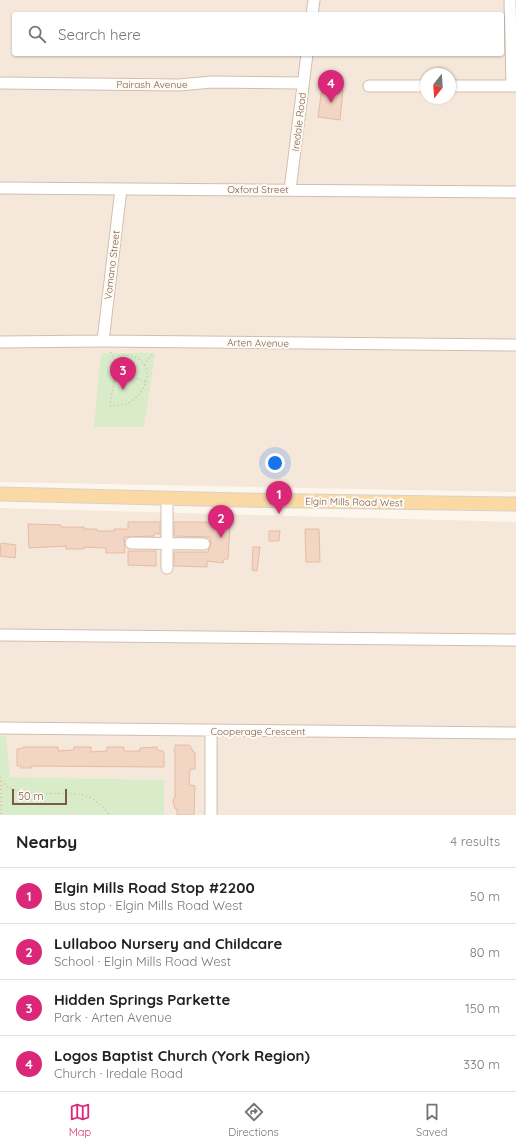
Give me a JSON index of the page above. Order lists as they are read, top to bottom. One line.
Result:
{"streets":{"main road":["Elgin Mills Road West"],"street":["Pairash Avenue","Iredale Road","Oxford Street","Vomano Street","Arten Avenue","Cooperage Crescent"]},"crossings":[["Pairash Avenue","Iredale Road"],["Iredale Road","Oxford Street"],["Oxford Street","Vomano Street"],["Vomano Street","Arten Avenue"]],"scale_bar":"50 m","north":"bottom","page":{"search":"Search here","pins":["4","3","1","2"],"scale":"50 m","heading":["Nearby","4 results"],"list":[{"mark":"1","name":"Elgin Mills Road Stop #2200","note":"Bus stop · Elgin Mills Road West","value":"50 m"},{"mark":"2","name":"Lullaboo Nursery and Childcare","note":"School · Elgin Mills Road West","value":"80 m"},{"mark":"3","name":"Hidden Springs Parkette","note":"Park · Arten Avenue","value":"150 m"},{"mark":"4","name":"Logos Baptist Church (York Region)","note":"Church · Iredale Road","value":"330 m"}],"nav":["Map","Directions","Saved"]}}
